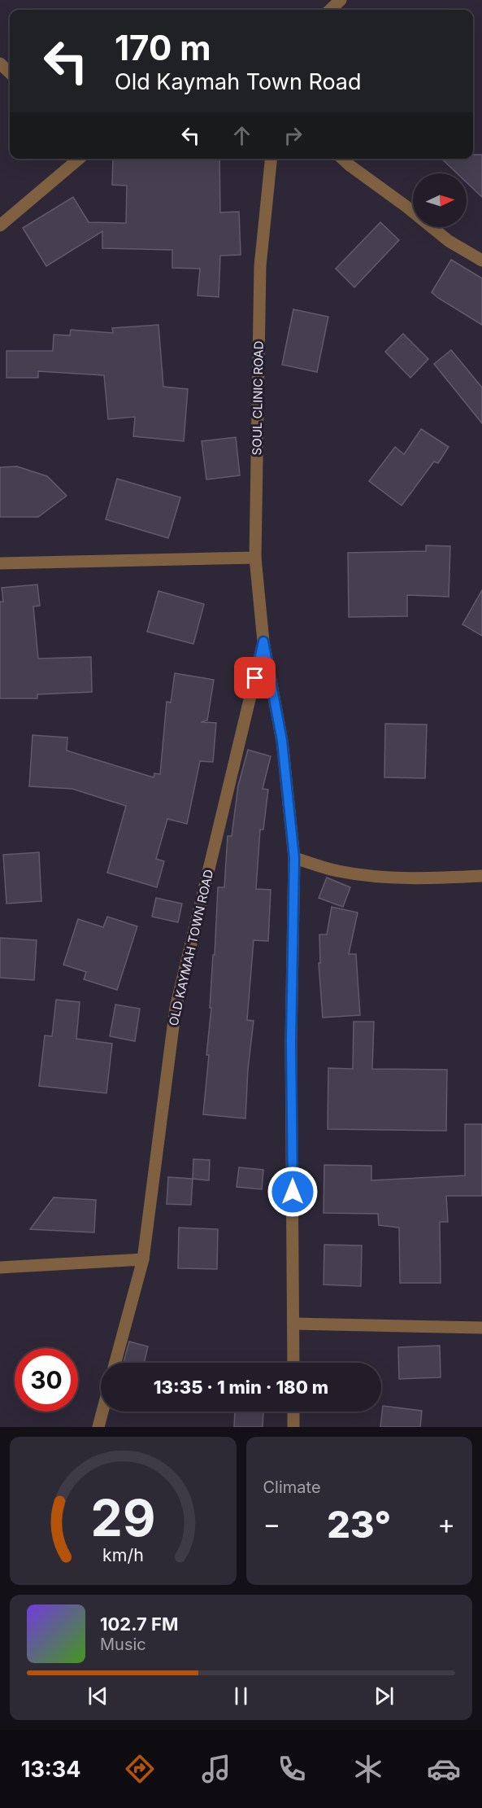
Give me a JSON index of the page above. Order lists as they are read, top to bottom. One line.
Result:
{"streets":{"street":["SOUL CLINIC ROAD","OLD KAYMAH TOWN ROAD"]},"crossings":[["SOUL CLINIC ROAD","OLD KAYMAH TOWN ROAD"]],"north":"right","page":{"turn":["170 m","Old Kaymah Town Road"],"limit":"30","trip":"13:35 · 1 min · 180 m","tile":"Climate","heat":["−","23°","+"],"song":["102.7 FM","Music"],"tabs":"13:34","gauge":["29","km/h"]}}
